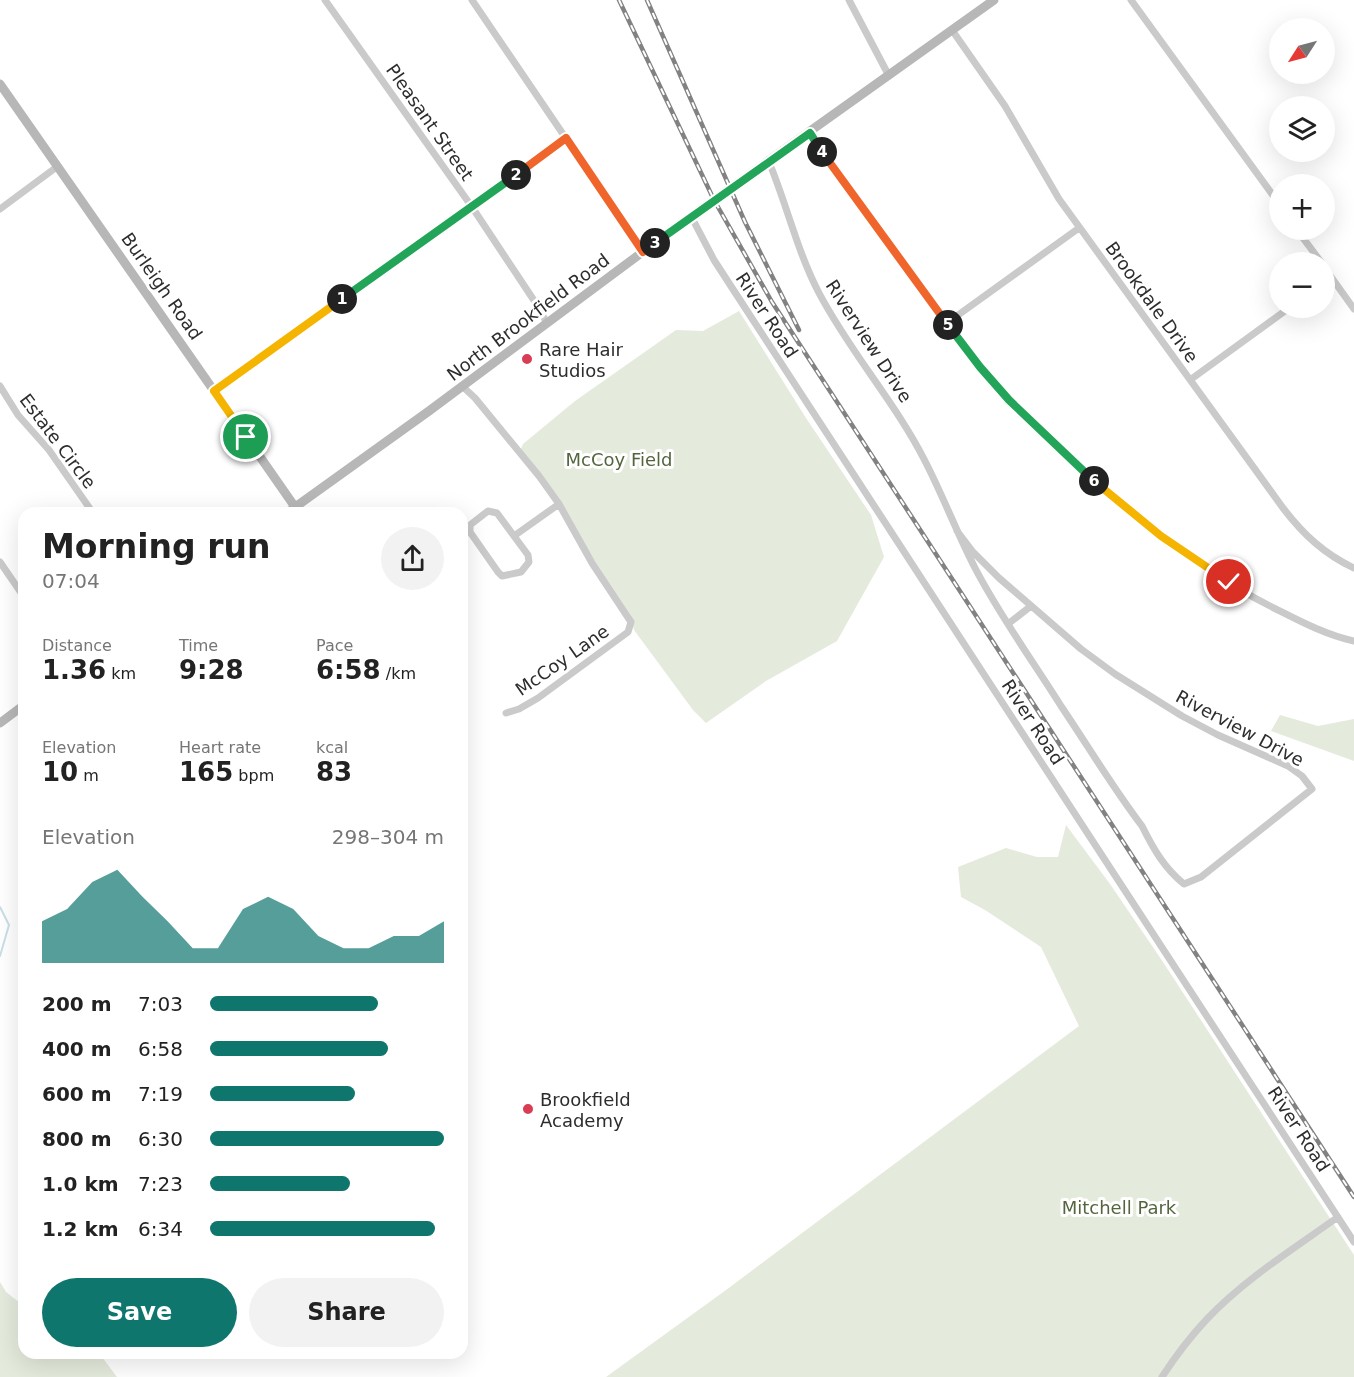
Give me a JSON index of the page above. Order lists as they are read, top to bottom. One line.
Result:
{"streets":{"street":["Pleasant Street","Burleigh Road","Brookdale Drive","River Road","North Brookfield Road","Riverview Drive","Estate Circle","McCoy Lane"]},"crossings":[["Pleasant Street","North Brookfield Road"],["Burleigh Road","North Brookfield Road"],["Brookdale Drive","North Brookfield Road"],["River Road","North Brookfield Road"],["North Brookfield Road","Riverview Drive"]],"parks":["McCoy Field","Mitchell Park"],"places":["Rare Hair Studios","Brookfield Academy"],"north":"bottom left","page":{"map_buttons":["+","−"],"pins":["4","2","3","1","5","6"],"heading":["Morning run","07:04"],"stats":[["Distance","1.36 km"],["Time","9:28"],["Pace","6:58 /km"],["Elevation","10 m"],["Heart rate","165 bpm"],["kcal","83"]],"chart":["Elevation","298–304 m"],"list":[{"name":"200 m","note":"7:03"},{"name":"400 m","note":"6:58"},{"name":"600 m","note":"7:19"},{"name":"800 m","note":"6:30"},{"name":"1.0 km","note":"7:23"},{"name":"1.2 km","note":"6:34"}],"buttons":["Save","Share"]}}
